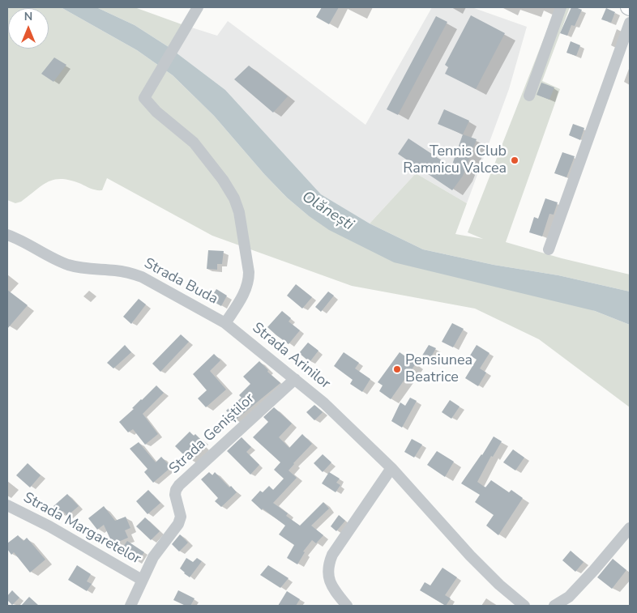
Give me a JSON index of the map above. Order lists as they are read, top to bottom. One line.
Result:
{"streets":{"street":["Strada Buda","Strada Arinilor","Strada Geniștilor","Strada Margaretelor"]},"crossings":[["Strada Buda","Strada Arinilor"],["Strada Arinilor","Strada Geniștilor"],["Strada Geniștilor","Strada Margaretelor"]],"water":["Olănești"],"places":["Tennis Club Ramnicu Valcea","Pensiunea Beatrice"],"north":"top"}
